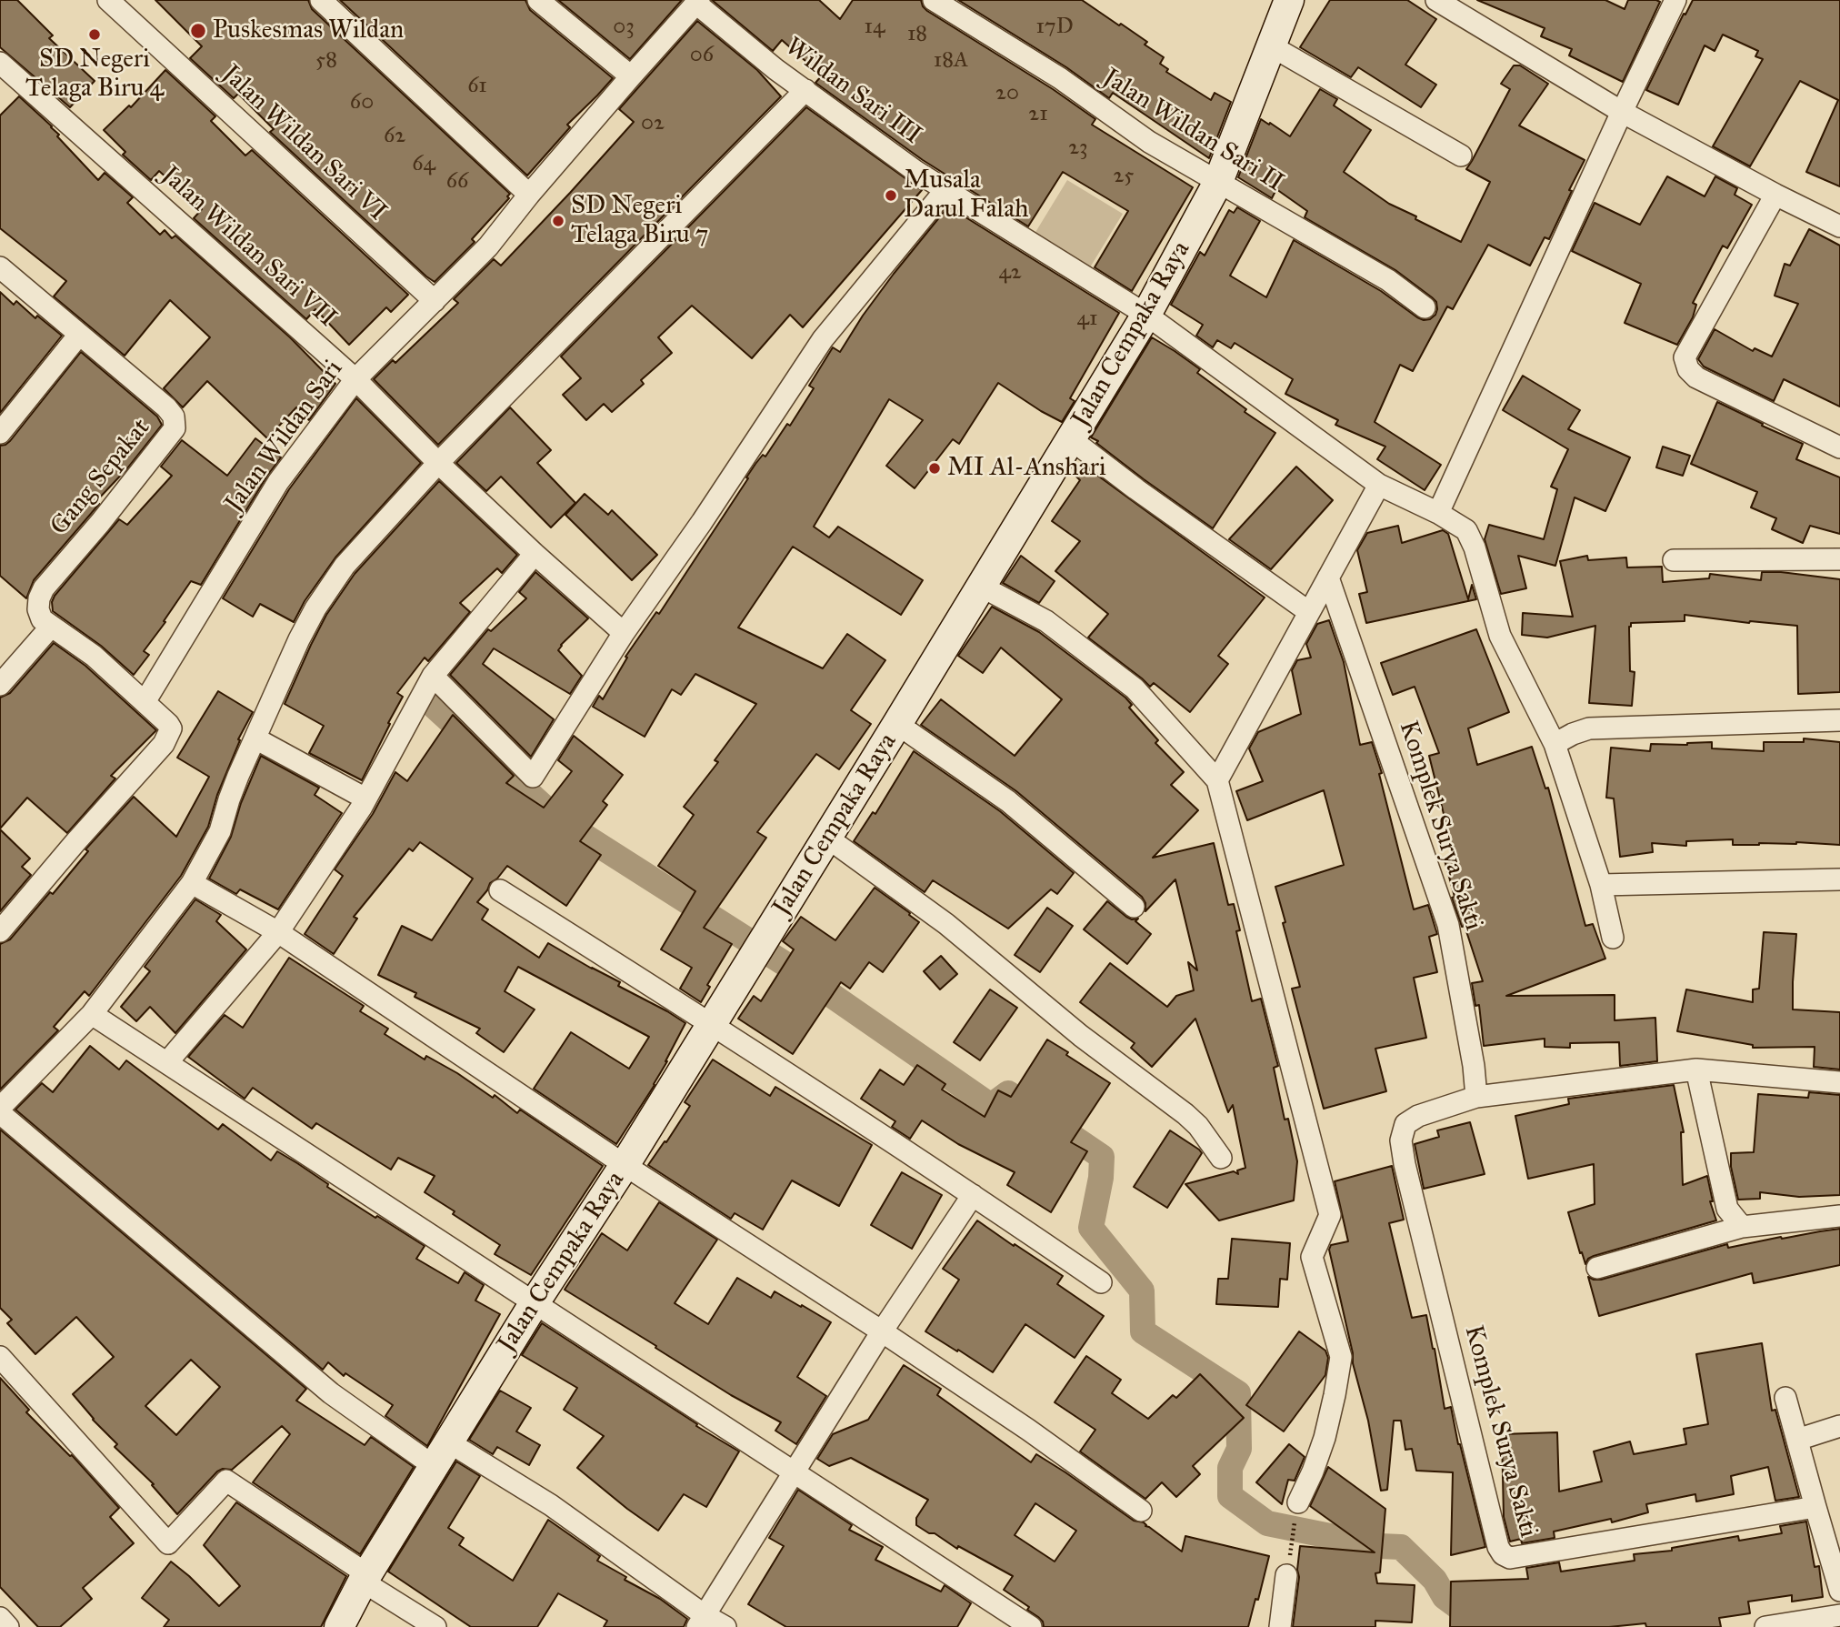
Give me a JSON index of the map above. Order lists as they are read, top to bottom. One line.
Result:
{"streets":{"street":["Wildan Sari III","Jalan Wildan Sari II","Jalan Wildan Sari VI","Jalan Wildan Sari VII","Jalan Cempaka Raya","Jalan Wildan Sari","Gang Sepakat","Komplek Surya Sakti"]},"crossings":[["Wildan Sari III","Jalan Cempaka Raya"],["Wildan Sari III","Jalan Wildan Sari"],["Jalan Wildan Sari II","Jalan Cempaka Raya"],["Jalan Wildan Sari VI","Jalan Wildan Sari"],["Jalan Wildan Sari VII","Jalan Wildan Sari"]],"places":["Puskesmas Wildan","SD Negeri Telaga Biru 4","Musala Darul Falah","SD Negeri Telaga Biru 7","MI Al-Anshari"],"house_numbers":["03","14","17D","18","06","58","18A","61","20","60","21","02","62","23","64","25","66","42","41"]}
